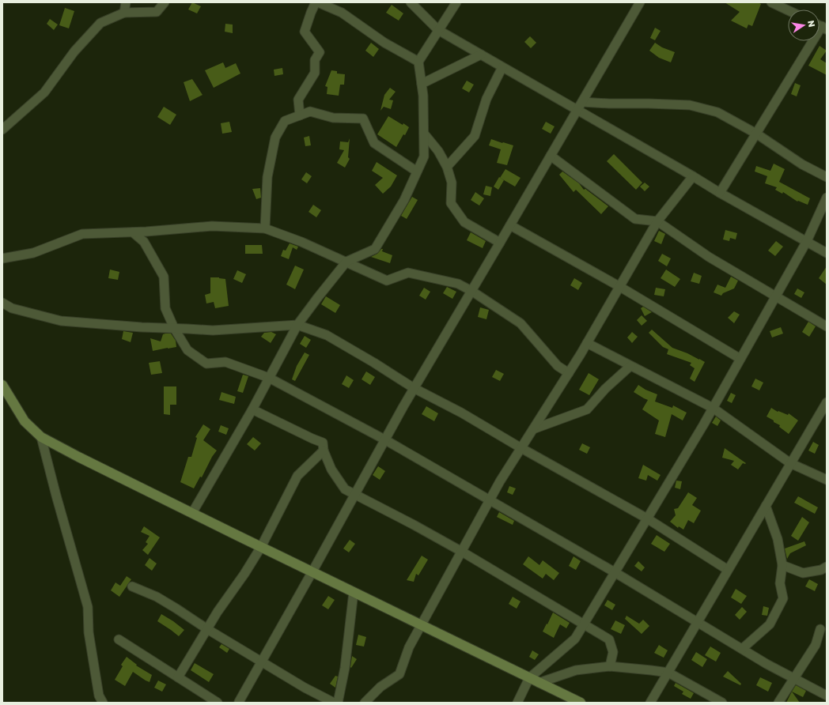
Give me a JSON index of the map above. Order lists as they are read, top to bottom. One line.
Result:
{"north":"right"}
